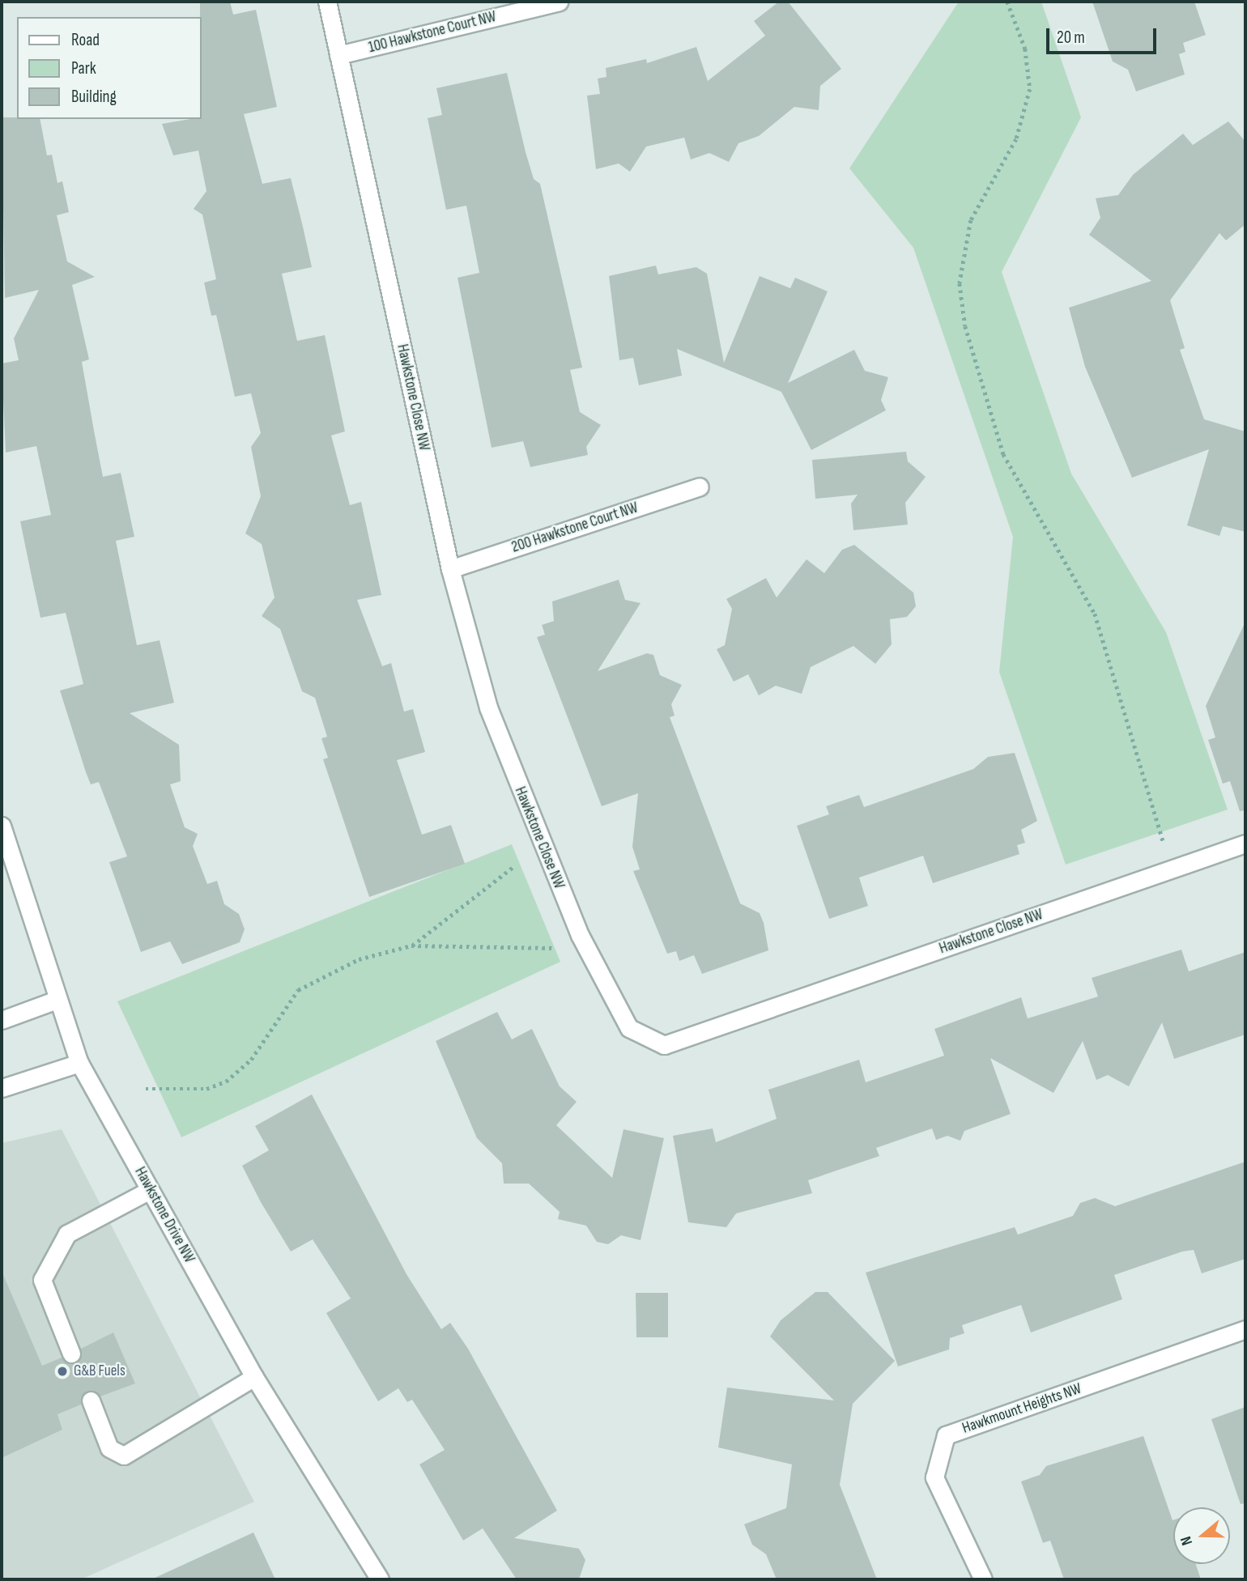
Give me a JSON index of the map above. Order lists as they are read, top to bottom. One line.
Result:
{"streets":{"street":["100 Hawkstone Court NW","Hawkstone Close NW","200 Hawkstone Court NW","Hawkstone Drive NW","Hawkmount Heights NW"]},"crossings":[["100 Hawkstone Court NW","Hawkstone Close NW"],["Hawkstone Close NW","200 Hawkstone Court NW"]],"places":["G&B Fuels"],"legend":["Road","Park","Building"],"scale_bar":"20 m","north":"left"}
